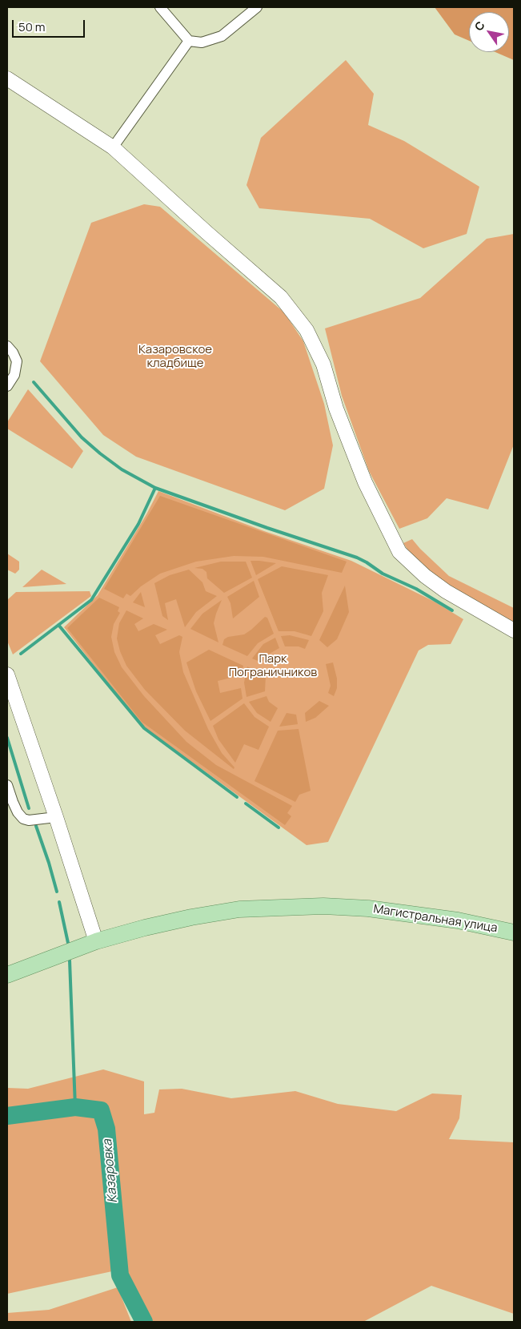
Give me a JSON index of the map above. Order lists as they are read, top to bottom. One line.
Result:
{"streets":{"main road":["Магистральная улица"]},"water":["Казаровка"],"parks":["Казаровское кладбище","Парк Пограничников"],"scale_bar":"50 m","north":"top left"}
